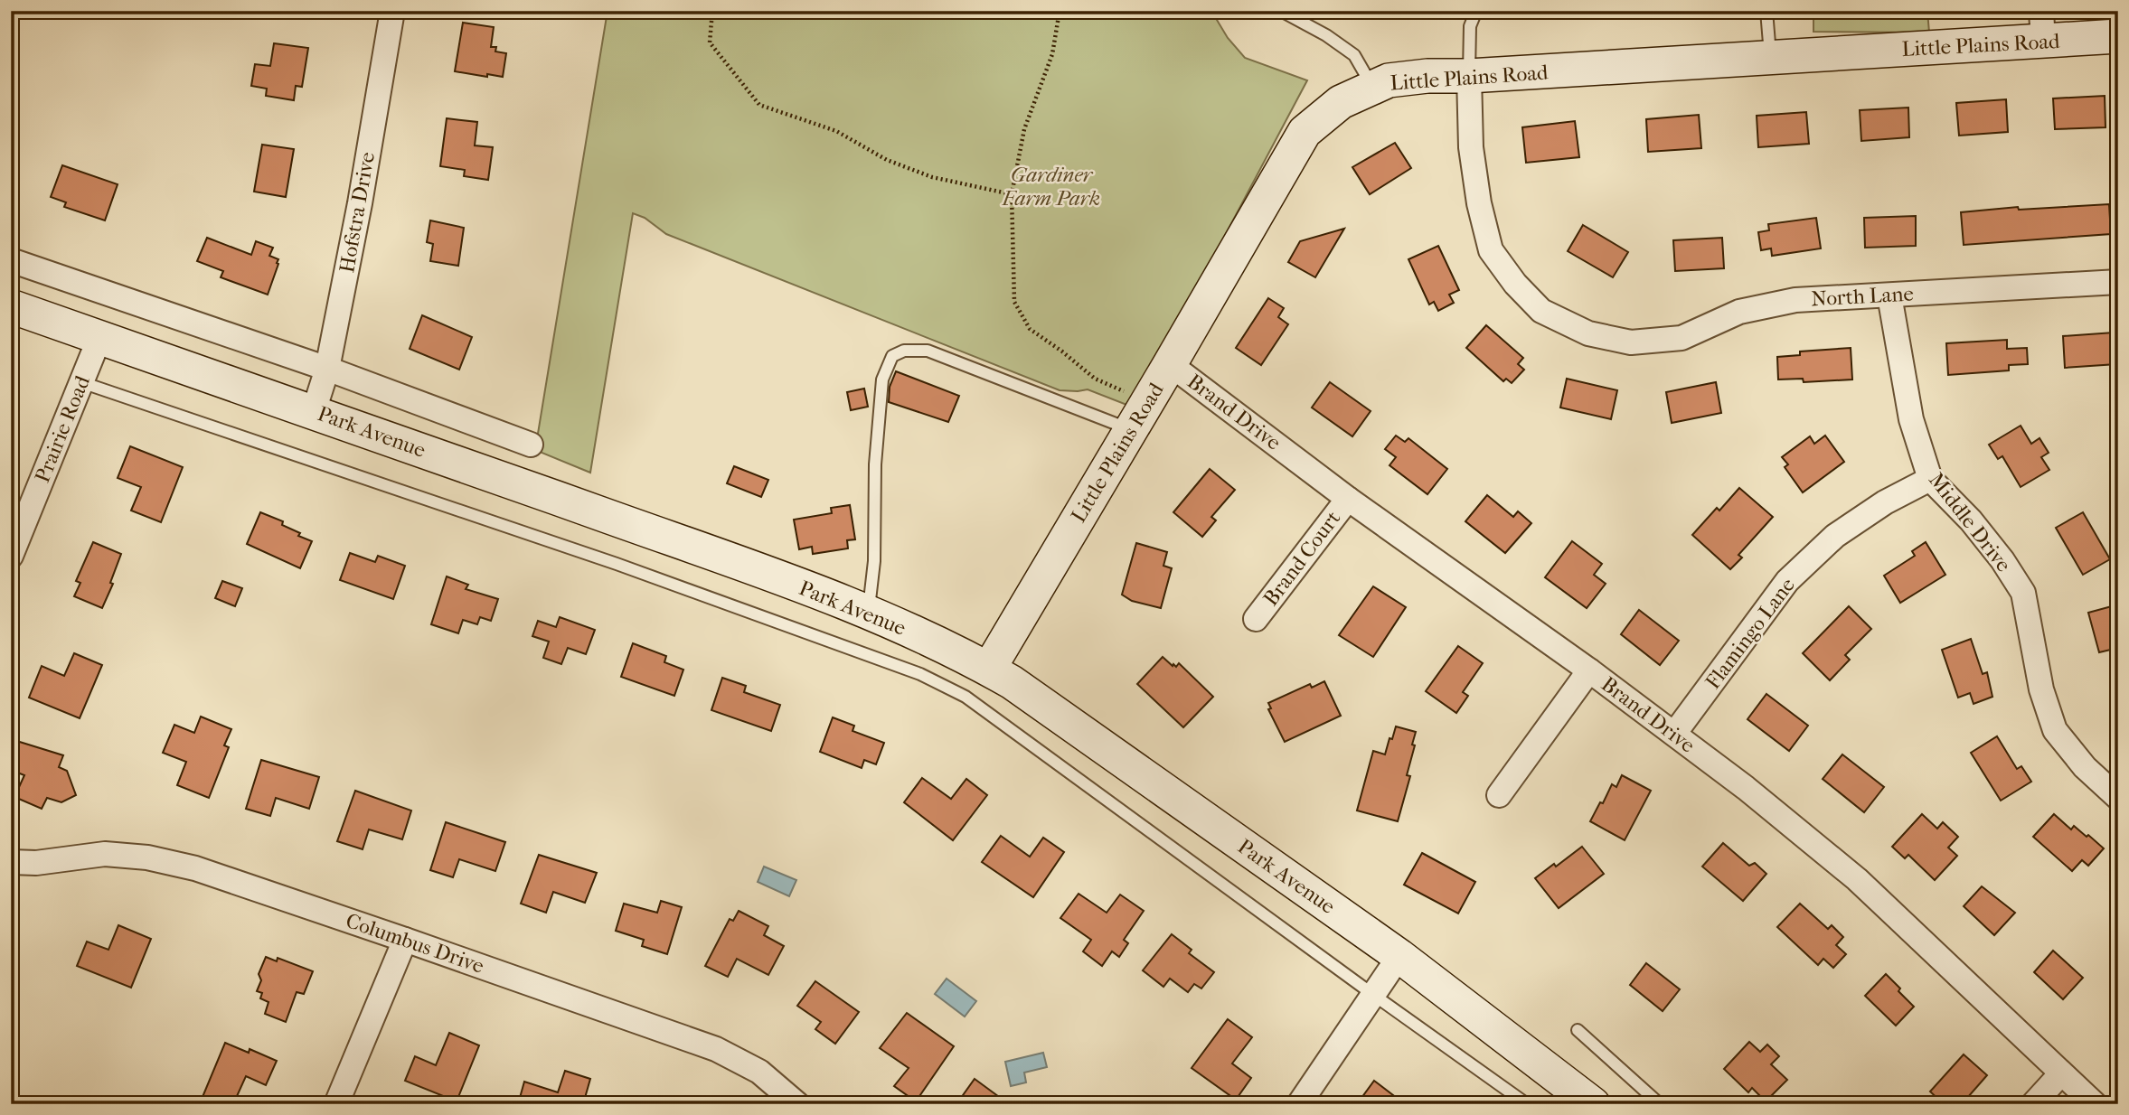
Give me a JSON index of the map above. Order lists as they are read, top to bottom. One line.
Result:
{"streets":{"main road":["Little Plains Road","Park Avenue"],"street":["Hofstra Drive","North Lane","Brand Drive","Prairie Road","Middle Drive","Brand Court","Flamingo Lane","Columbus Drive"]},"crossings":[["Little Plains Road","North Lane"],["Little Plains Road","Brand Drive"],["Little Plains Road","Park Avenue"],["Hofstra Drive","Park Avenue"],["North Lane","Middle Drive"],["Brand Drive","Brand Court"],["Brand Drive","Flamingo Lane"],["Prairie Road","Park Avenue"],["Middle Drive","Flamingo Lane"]],"parks":["Gardiner Farm Park"]}
